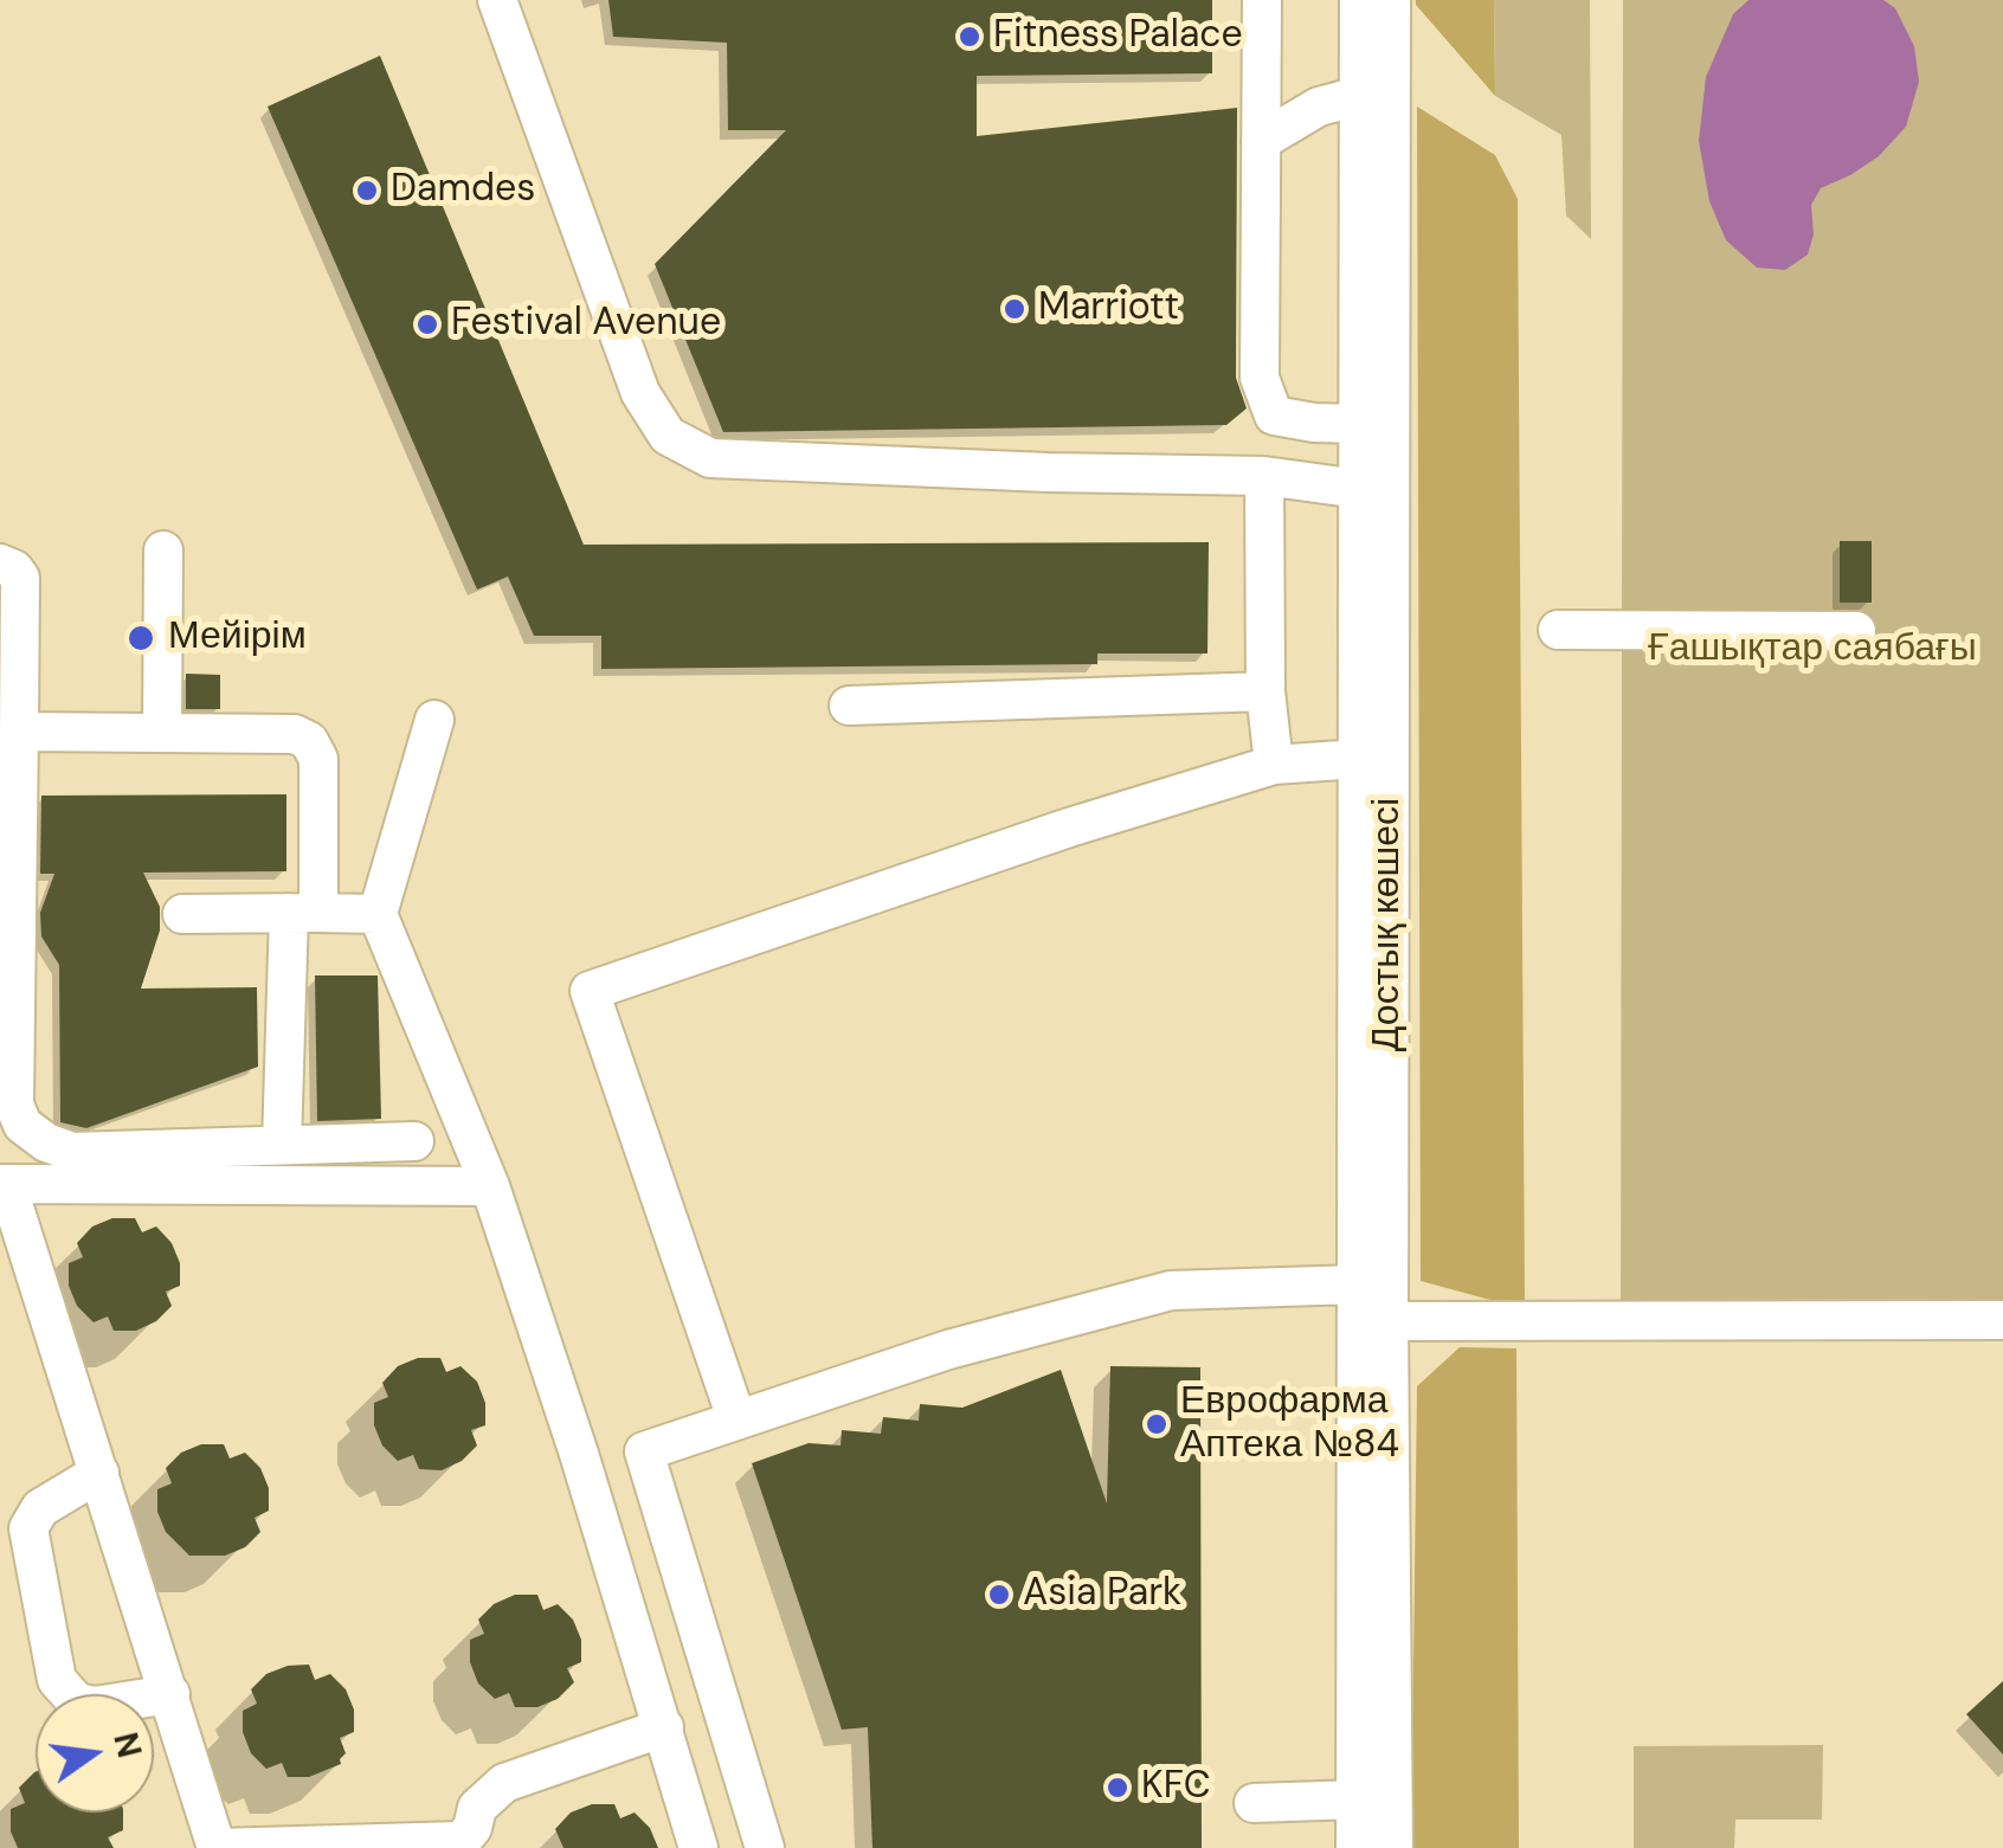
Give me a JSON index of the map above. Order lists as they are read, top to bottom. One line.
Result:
{"streets":{"street":["Достық көшесі"]},"parks":["Ғашықтар саябағы"],"places":["Fitness Palace","Damdes","Marriott","Festival Avenue","Мейірім","Еврофарма Аптека №84","Asia Park","KFC"],"north":"right"}
